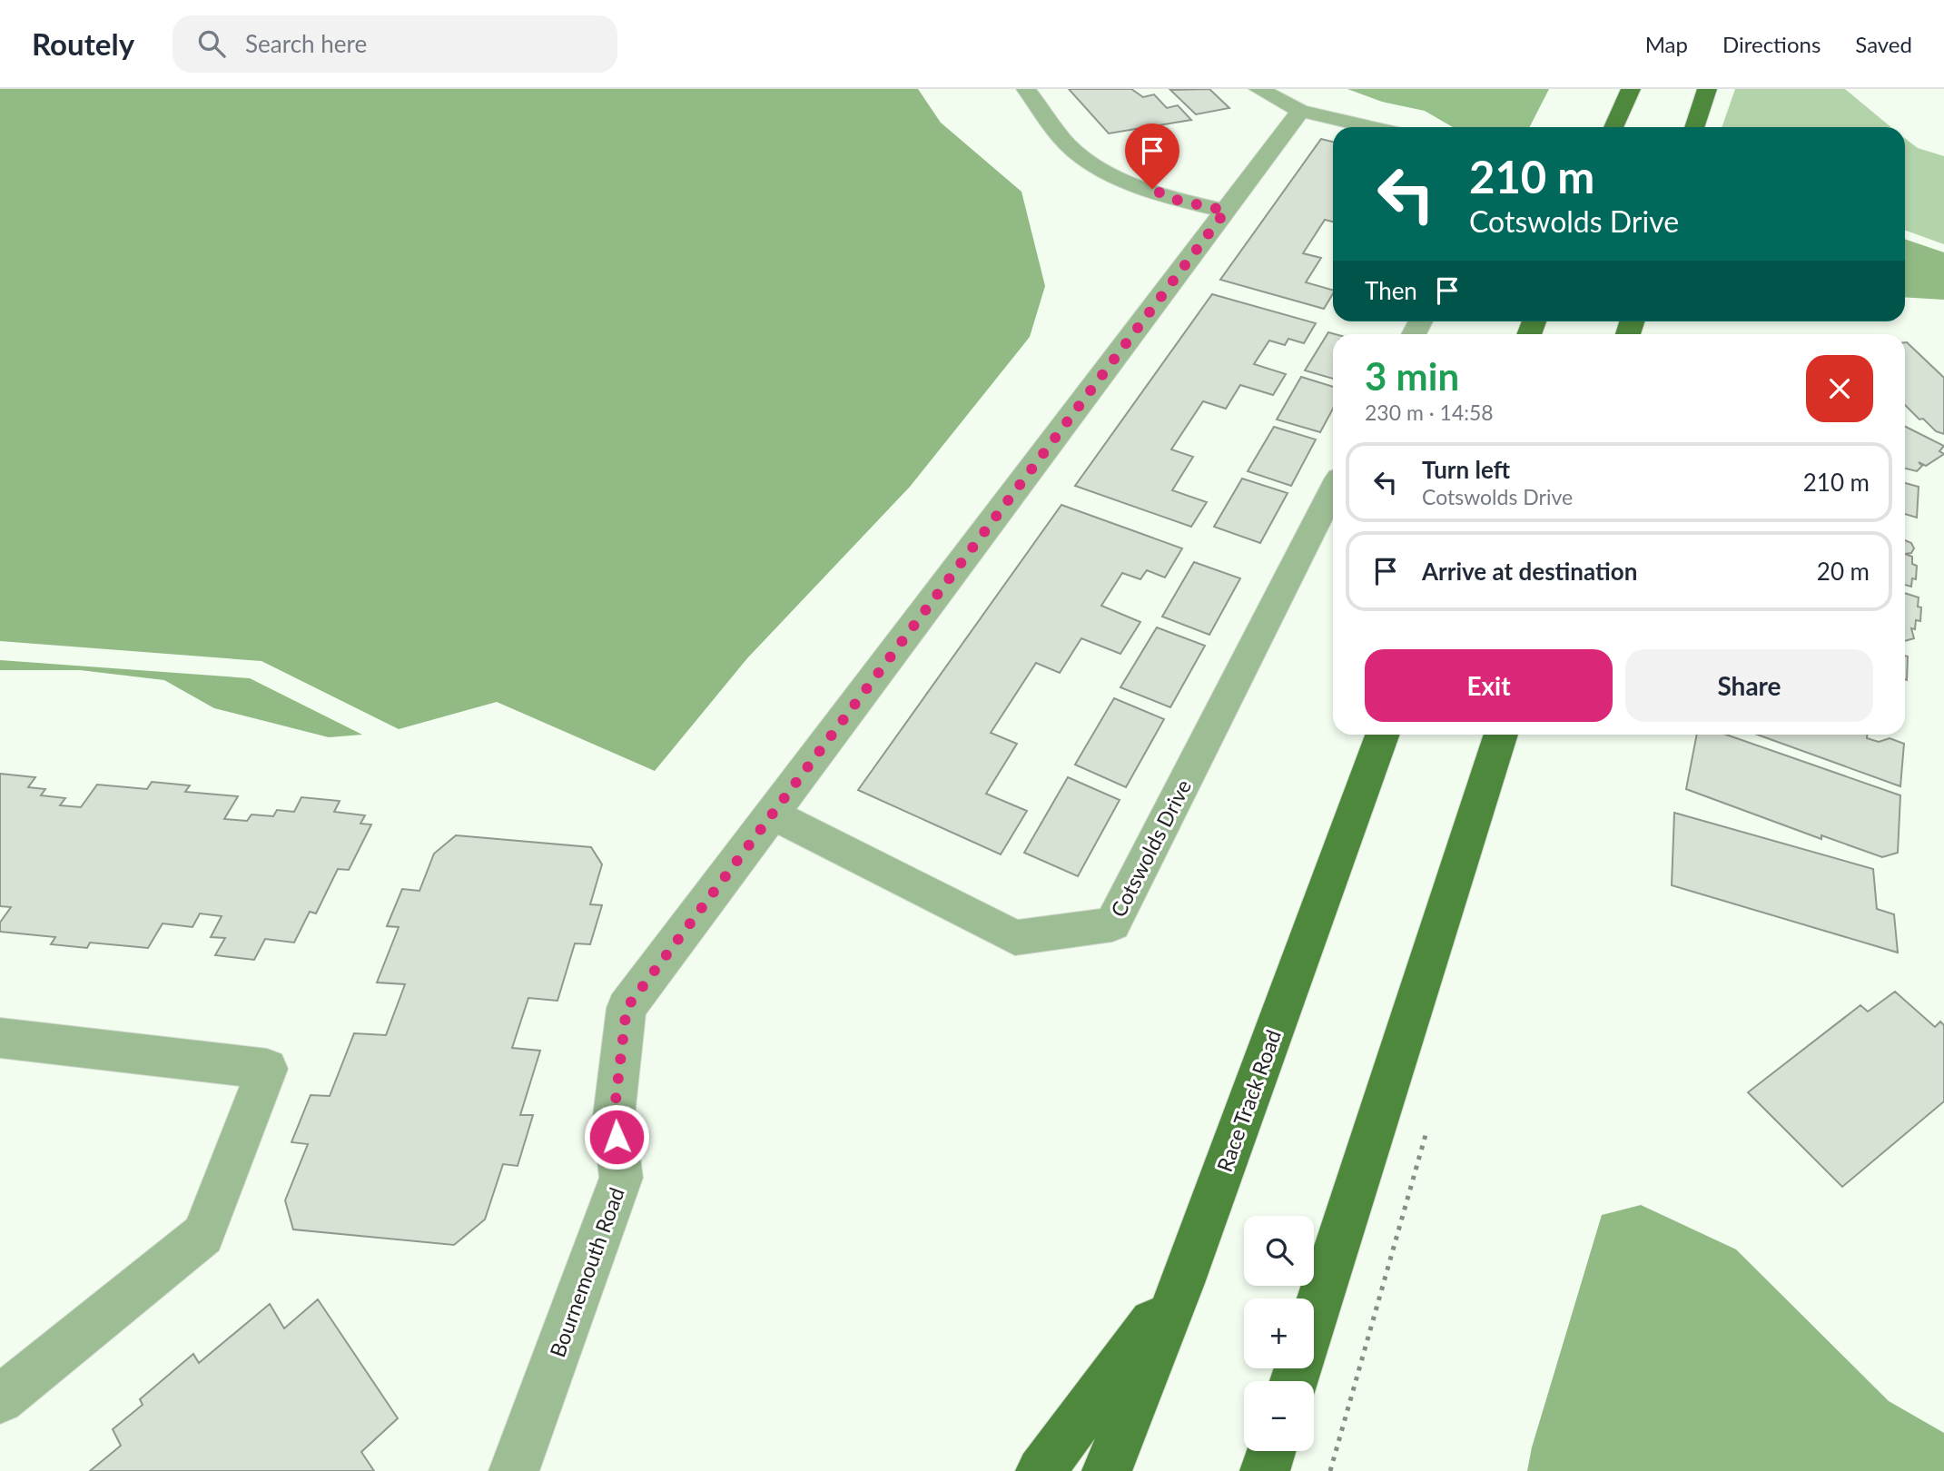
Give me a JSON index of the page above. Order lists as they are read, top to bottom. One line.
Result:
{"streets":{"main road":["Race Track Road"],"street":["Cotswolds Drive","Bournemouth Road"]},"crossings":[["Cotswolds Drive","Bournemouth Road"]],"page":{"header":"Routely","search":"Search here","nav":["Map","Directions","Saved"],"turn":["210 m","Cotswolds Drive"],"then":"Then","heading":["3 min","230 m · 14:58"],"list":[{"name":"Turn left","note":"Cotswolds Drive","value":"210 m"},{"name":"Arrive at destination","value":"20 m"}],"buttons":["Exit","Share"],"map_buttons":["+","−"]}}
